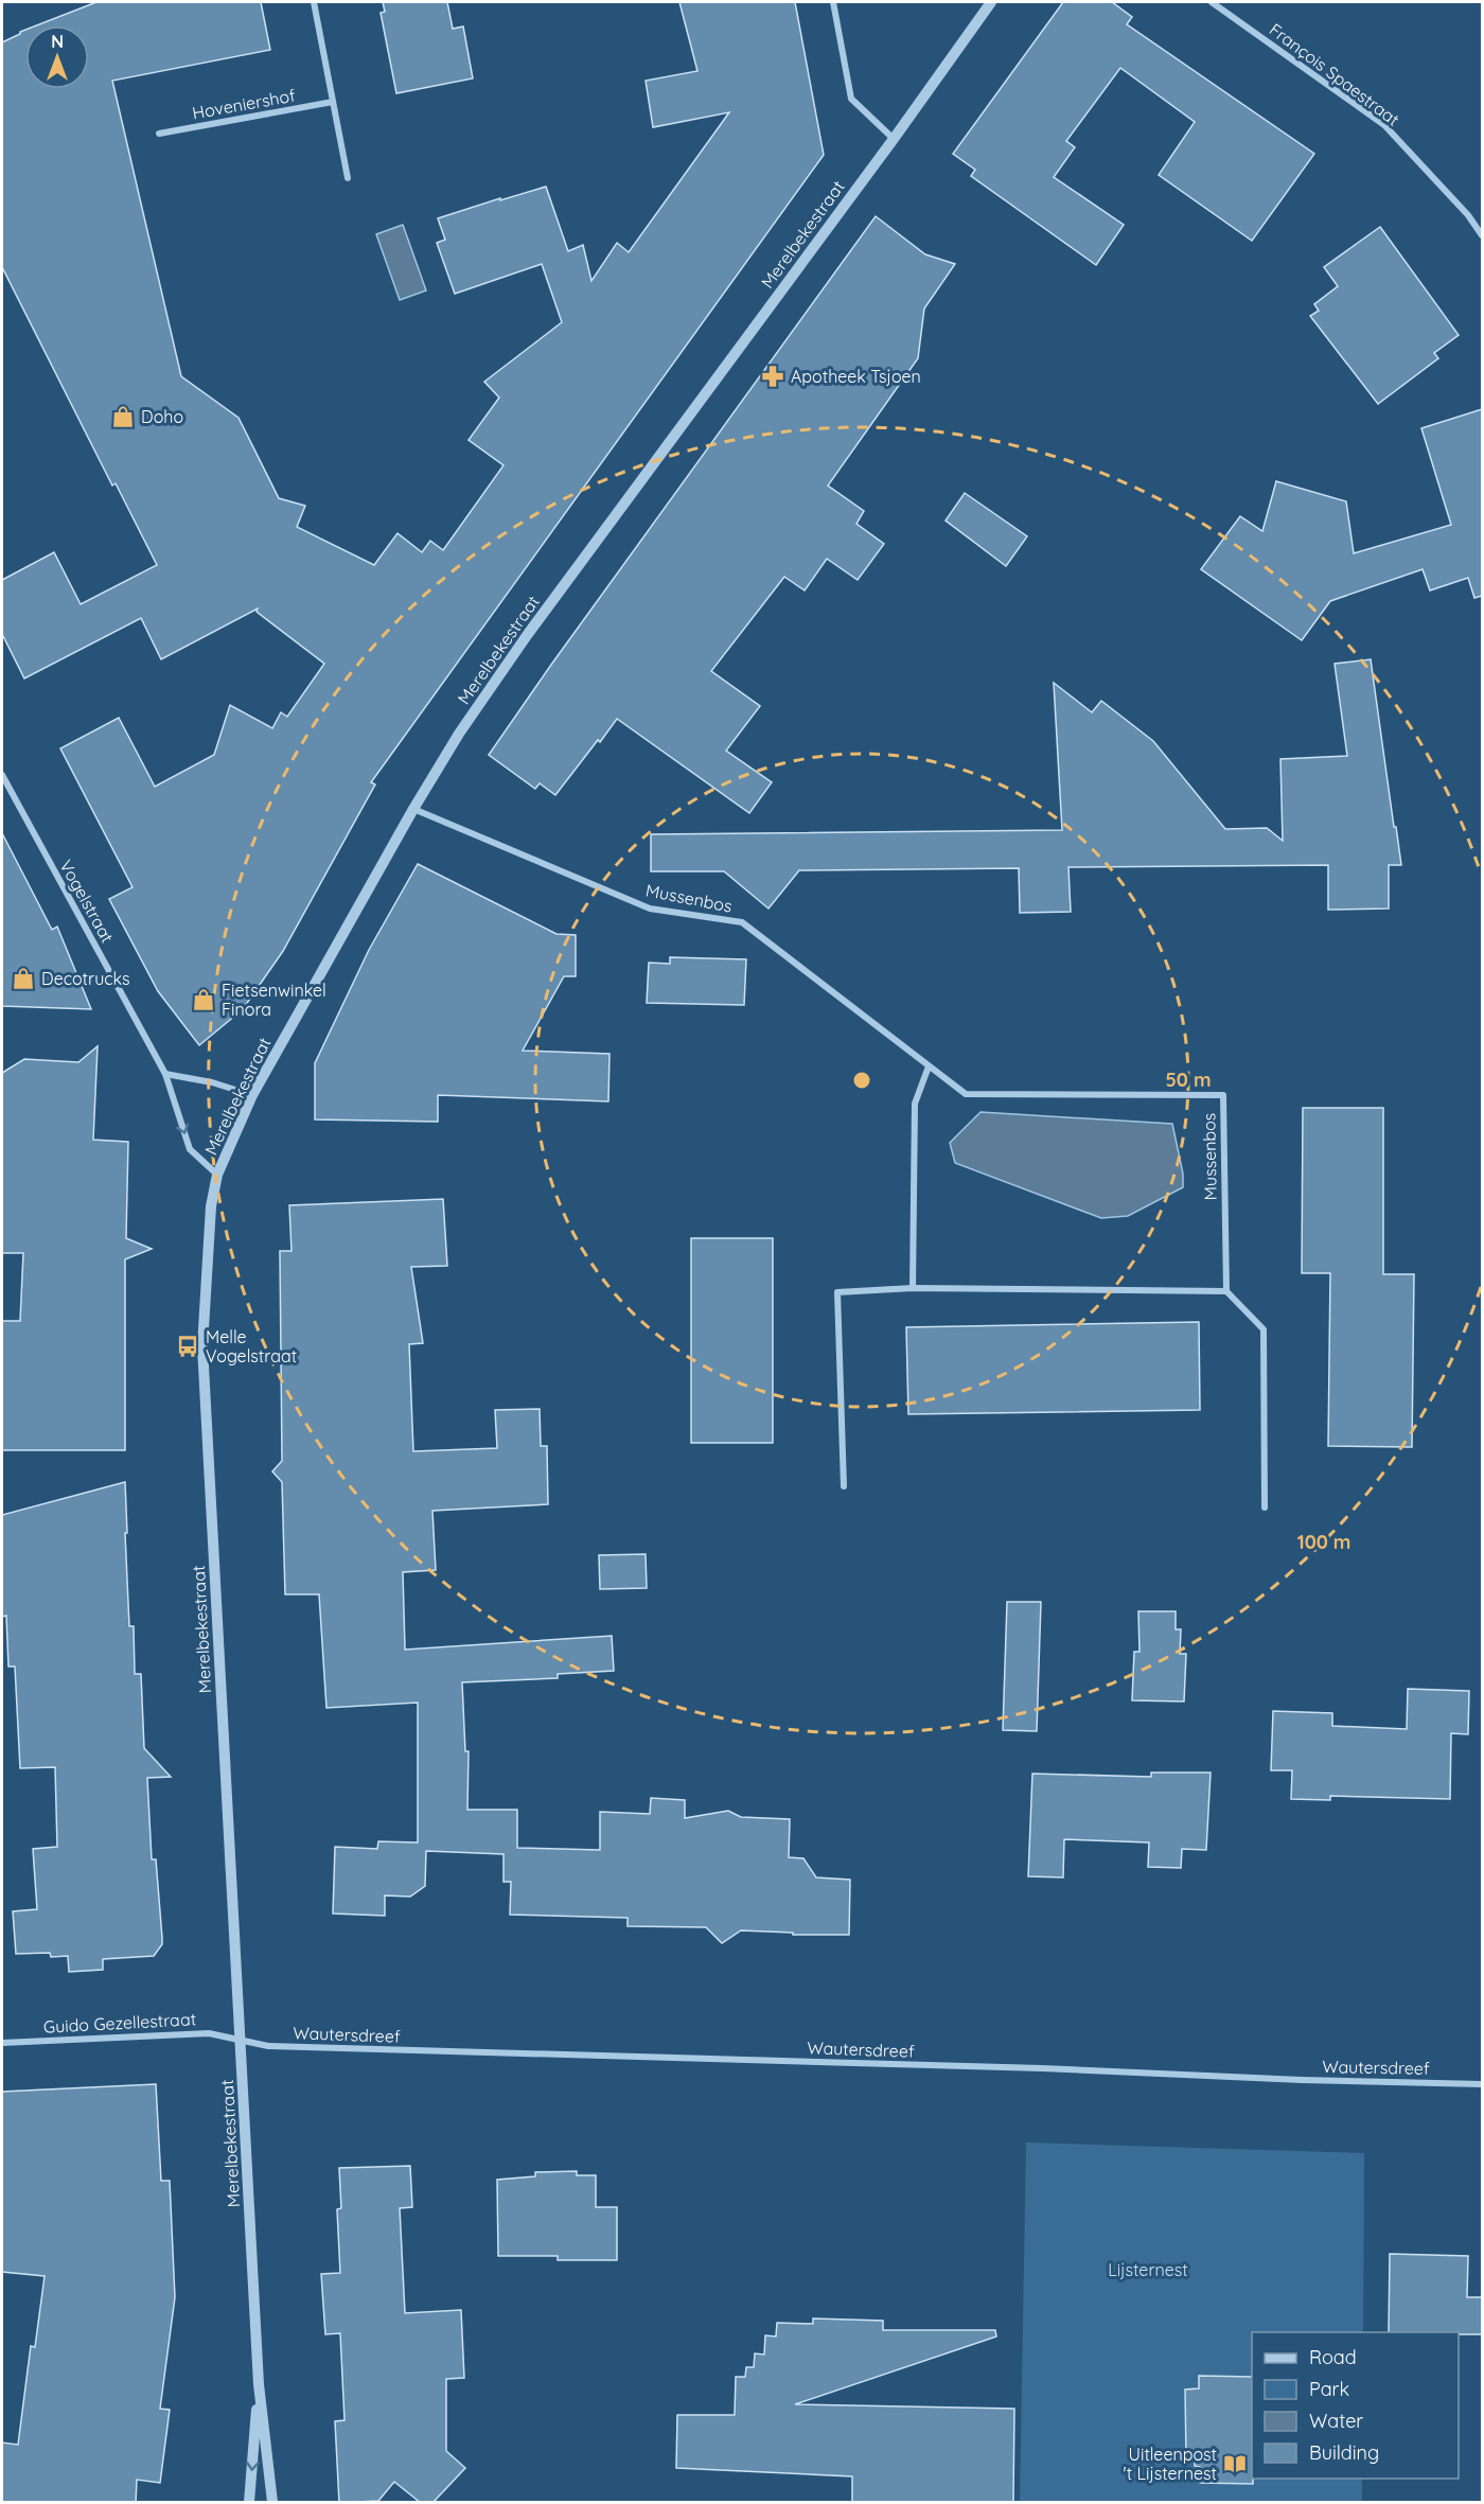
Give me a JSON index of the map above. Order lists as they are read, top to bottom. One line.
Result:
{"streets":{"street":["François Spaestraat","Hoveniershof","Merelbekestraat","Mussenbos","Vogelstraat","Guido Gezellestraat","Wautersdreef"]},"crossings":[["Merelbekestraat","Mussenbos"],["Merelbekestraat","Vogelstraat"],["Merelbekestraat","Guido Gezellestraat"],["Merelbekestraat","Wautersdreef"],["Guido Gezellestraat","Wautersdreef"]],"parks":["Lijsternest"],"places":{"pharmacy":["Apotheek Tsjoen"],"shop":["Doho","Decotrucks","Fietsenwinkel Finora"],"bus stop":["Melle Vogelstraat"],"library":["Uitleenpost 't Lijsternest"]},"legend":["Road","Park","Water","Building"],"north":"top","rings":["50 m","100 m"]}
